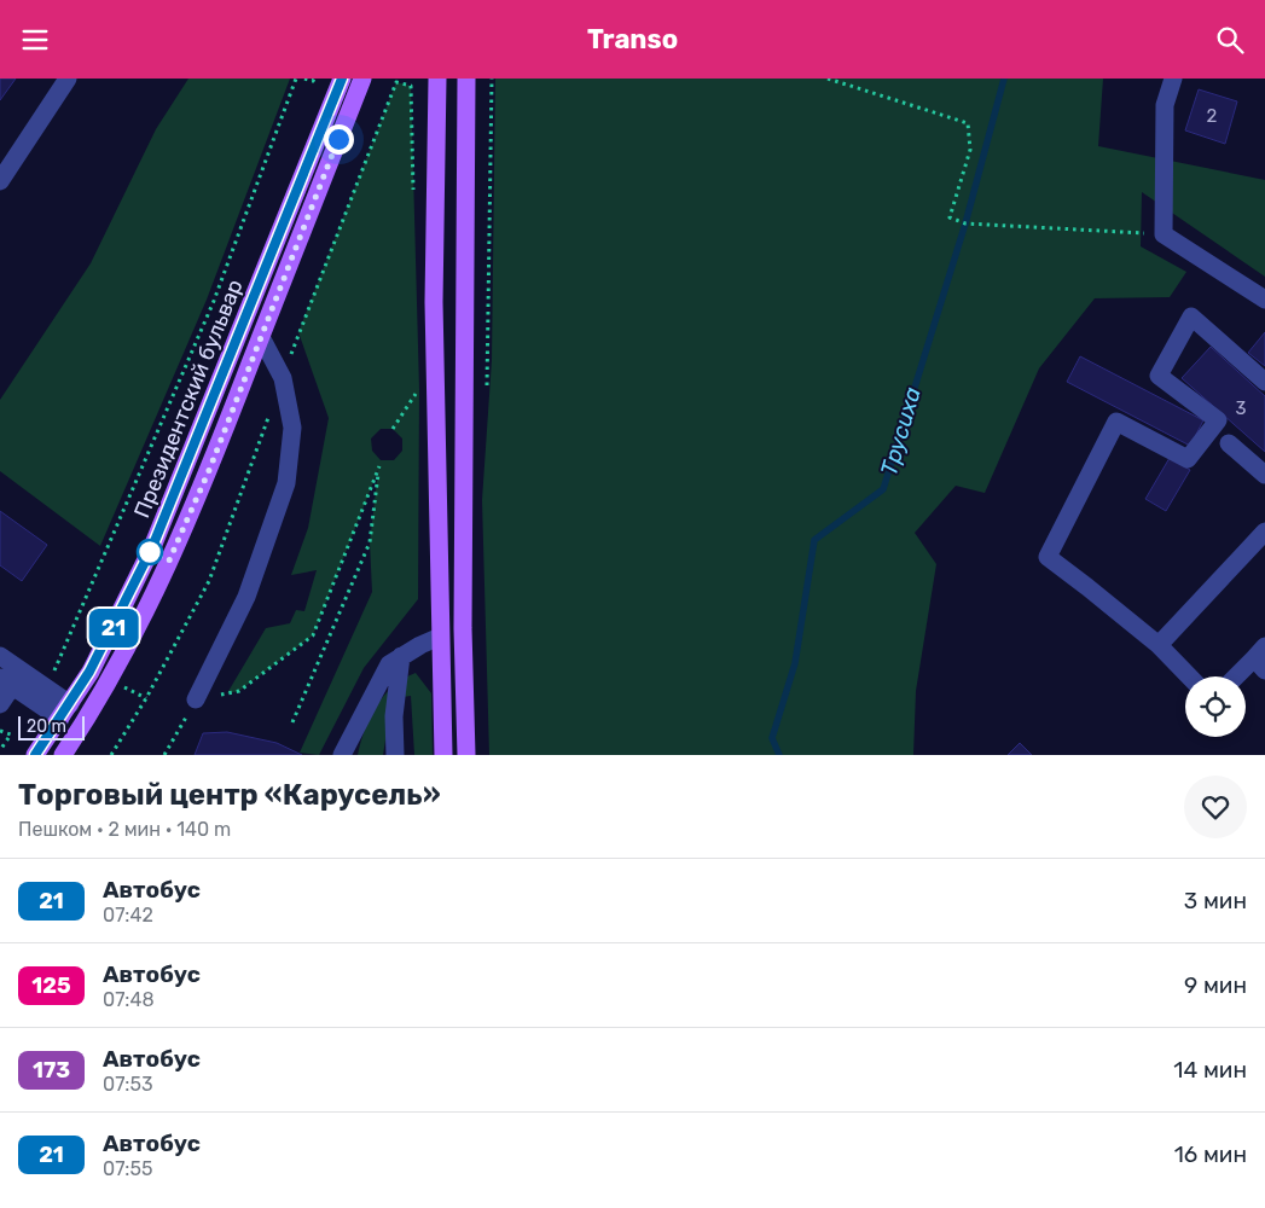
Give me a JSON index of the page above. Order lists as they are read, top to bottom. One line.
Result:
{"streets":{"main road":["Президентский бульвар"]},"water":["Трусиха"],"lines":["bus line 21"],"house_numbers":["2","3"],"scale_bar":"20 m","page":{"header":"Transo","on_map":"21","scale":"20 m","heading":["Торговый центр «Карусель»","Пешком · 2 мин · 140 m"],"list":[{"mark":"21","name":"Автобус","note":"07:42","value":"3 мин"},{"mark":"125","name":"Автобус","note":"07:48","value":"9 мин"},{"mark":"173","name":"Автобус","note":"07:53","value":"14 мин"},{"mark":"21","name":"Автобус","note":"07:55","value":"16 мин"}]}}
